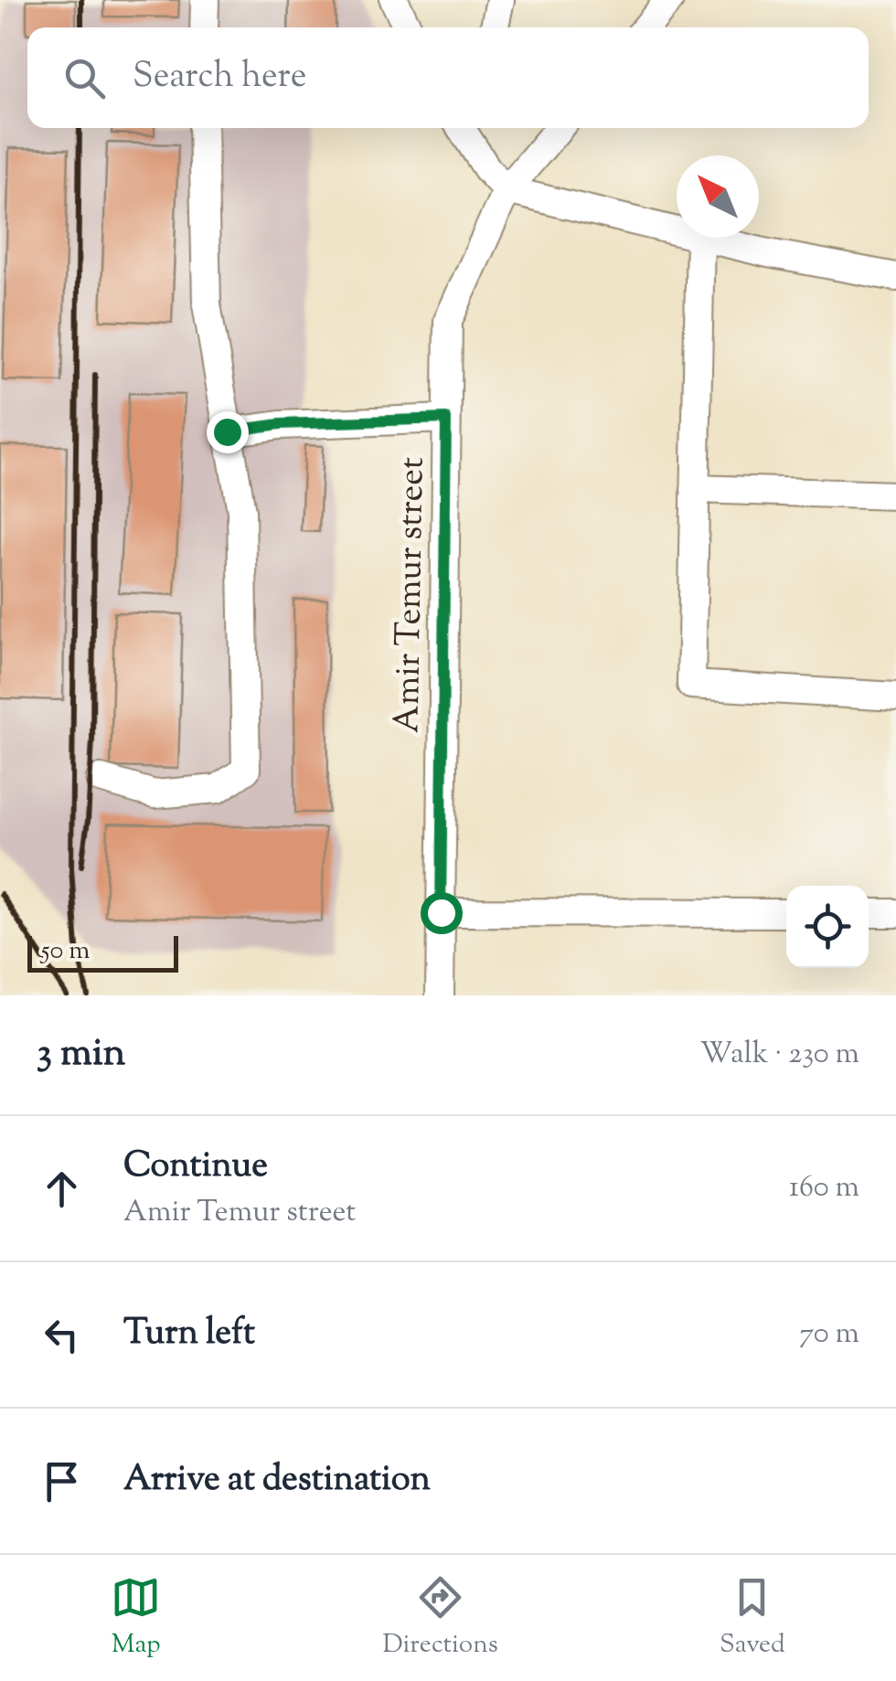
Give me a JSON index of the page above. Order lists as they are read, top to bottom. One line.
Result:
{"streets":{"street":["Amir Temur street"]},"scale_bar":"50 m","north":"top left","page":{"search":"Search here","scale":"50 m","heading":["3 min","Walk · 230 m"],"list":[["Continue","Amir Temur street","160 m"],["Turn left","70 m"],"Arrive at destination"],"nav":["Map","Directions","Saved"]}}
